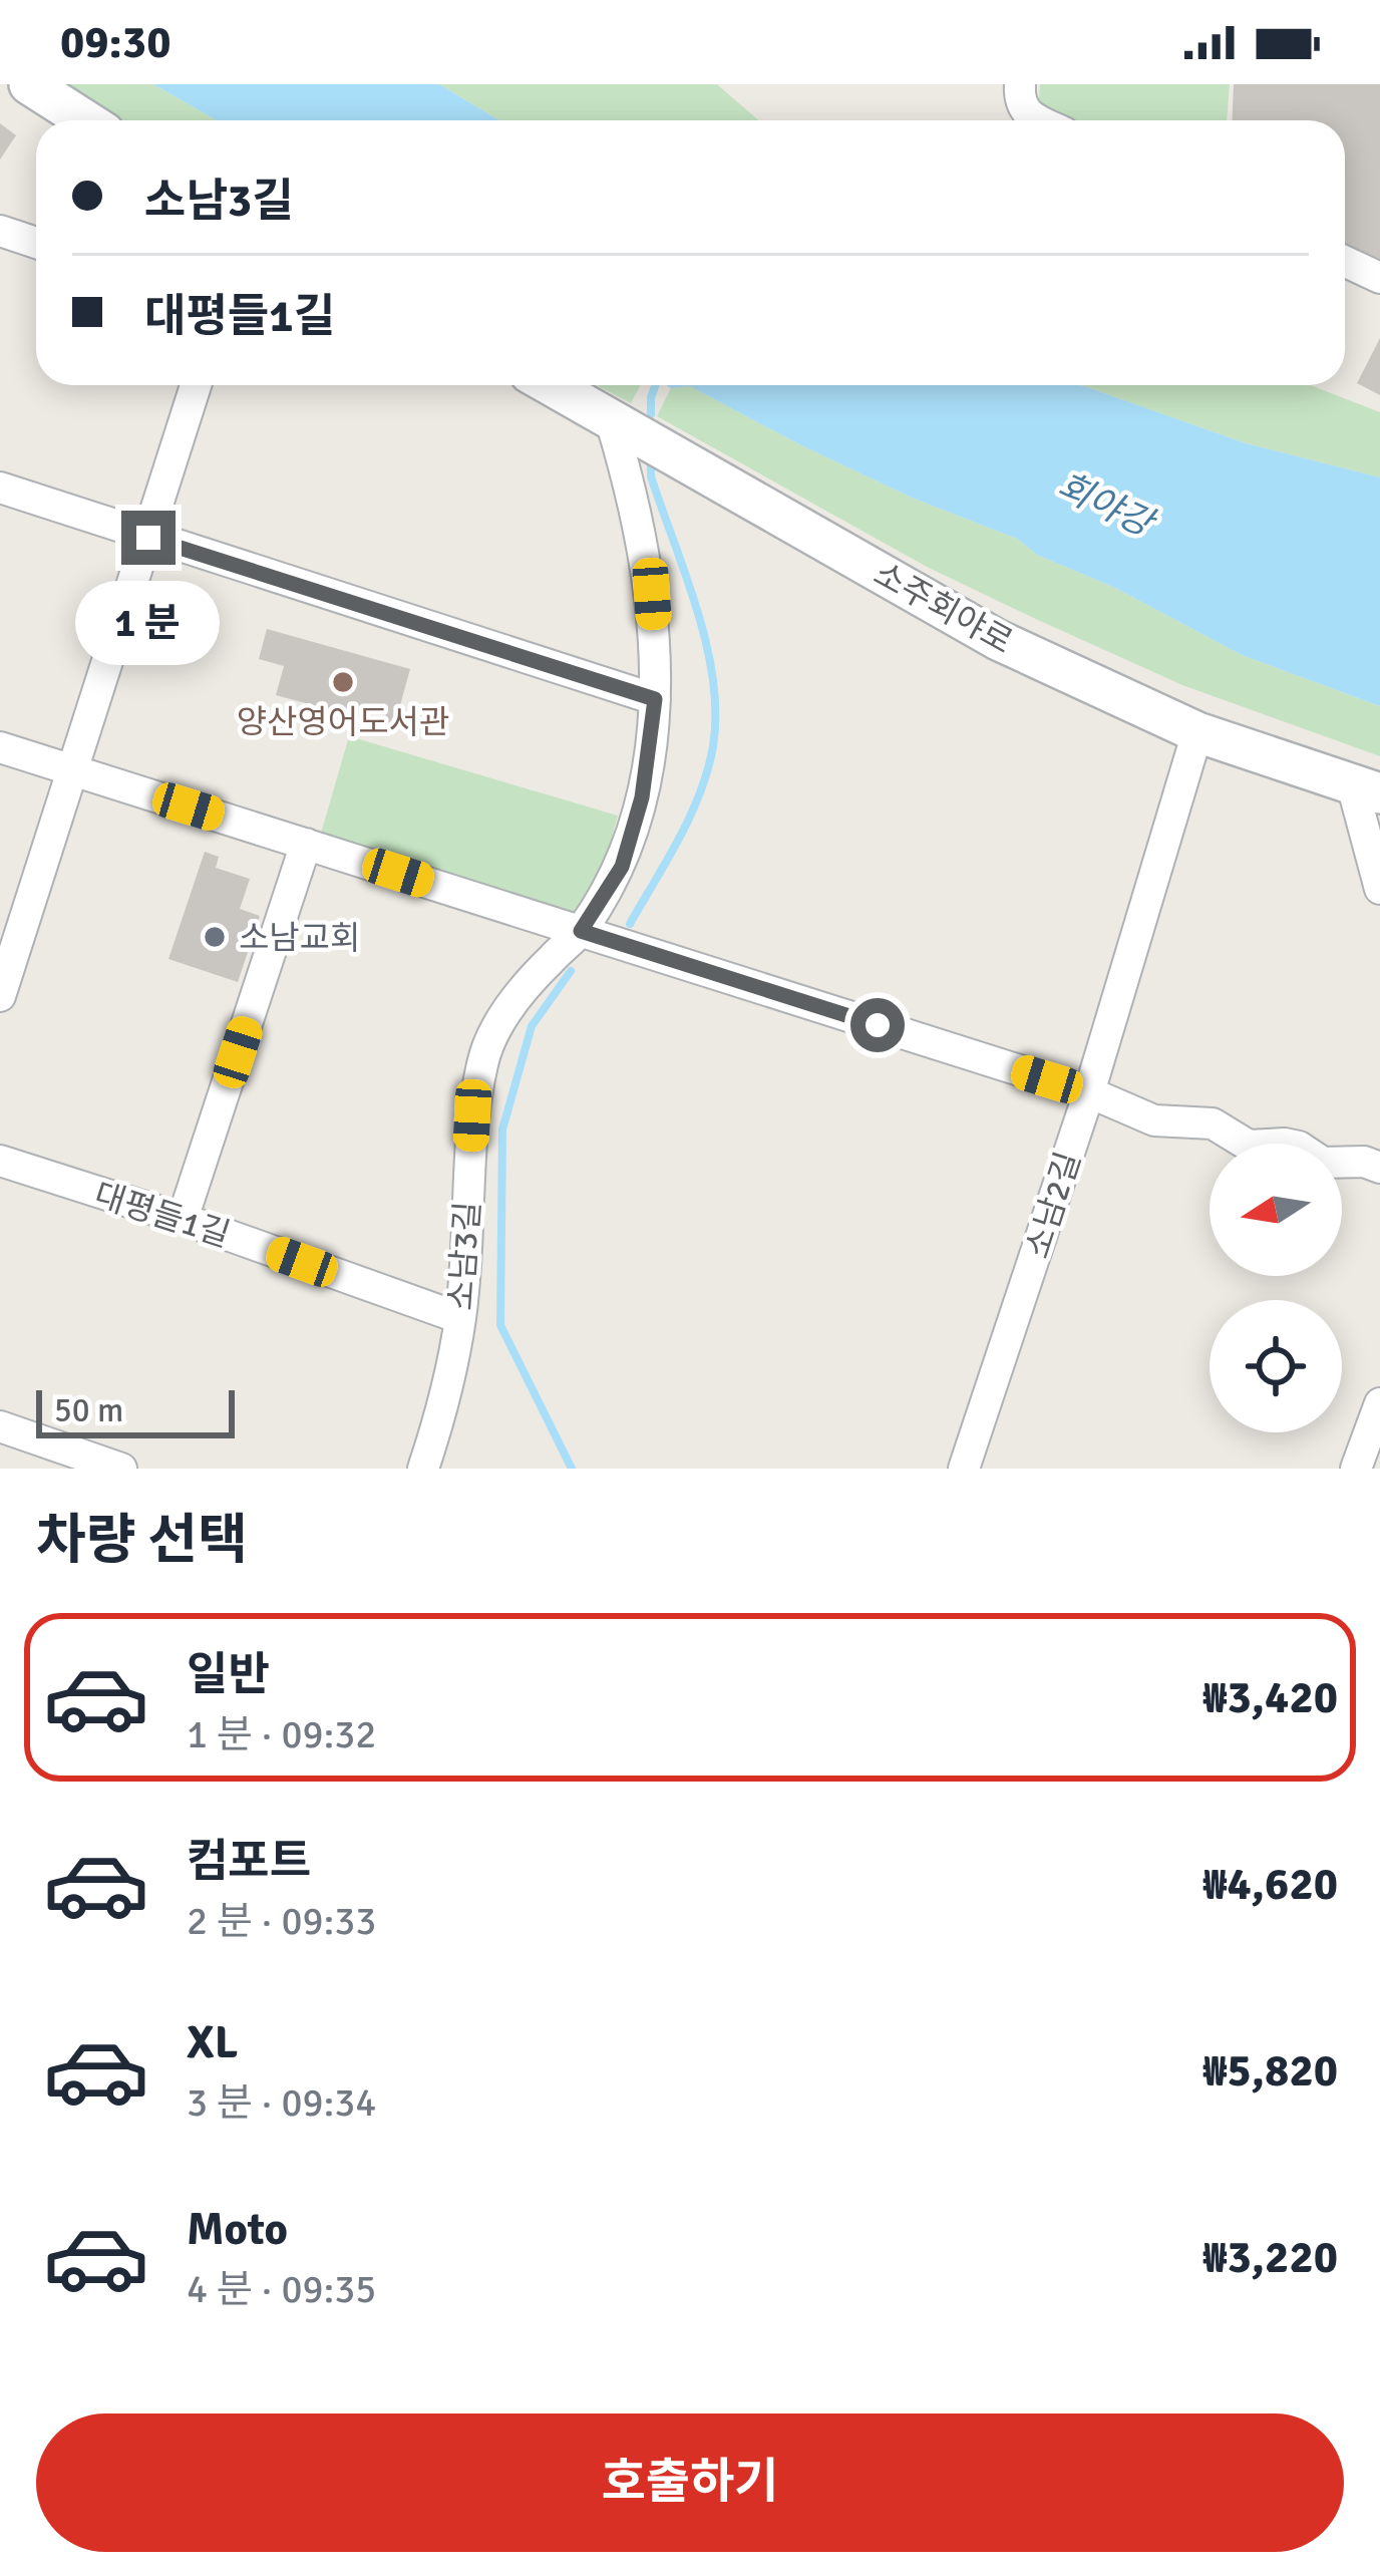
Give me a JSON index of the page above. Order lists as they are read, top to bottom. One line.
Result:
{"streets":{"street":["소주회야로","소남2길","대평들1길","소남3길"]},"crossings":[["소주회야로","소남2길"],["소주회야로","소남3길"],["대평들1길","소남3길"]],"water":["회야강"],"places":["양산영어도서관","소남교회"],"scale_bar":"50 m","north":"left","page":{"status":"09:30","banner":["소남3길","대평들1길"],"bubble":"1 분","scale":"50 m","heading":"차량 선택","list":[{"name":"일반","note":"1 분 · 09:32","value":"₩3,420"},{"name":"컴포트","note":"2 분 · 09:33","value":"₩4,620"},{"name":"XL","note":"3 분 · 09:34","value":"₩5,820"},{"name":"Moto","note":"4 분 · 09:35","value":"₩3,220"}],"buttons":"호출하기"}}
